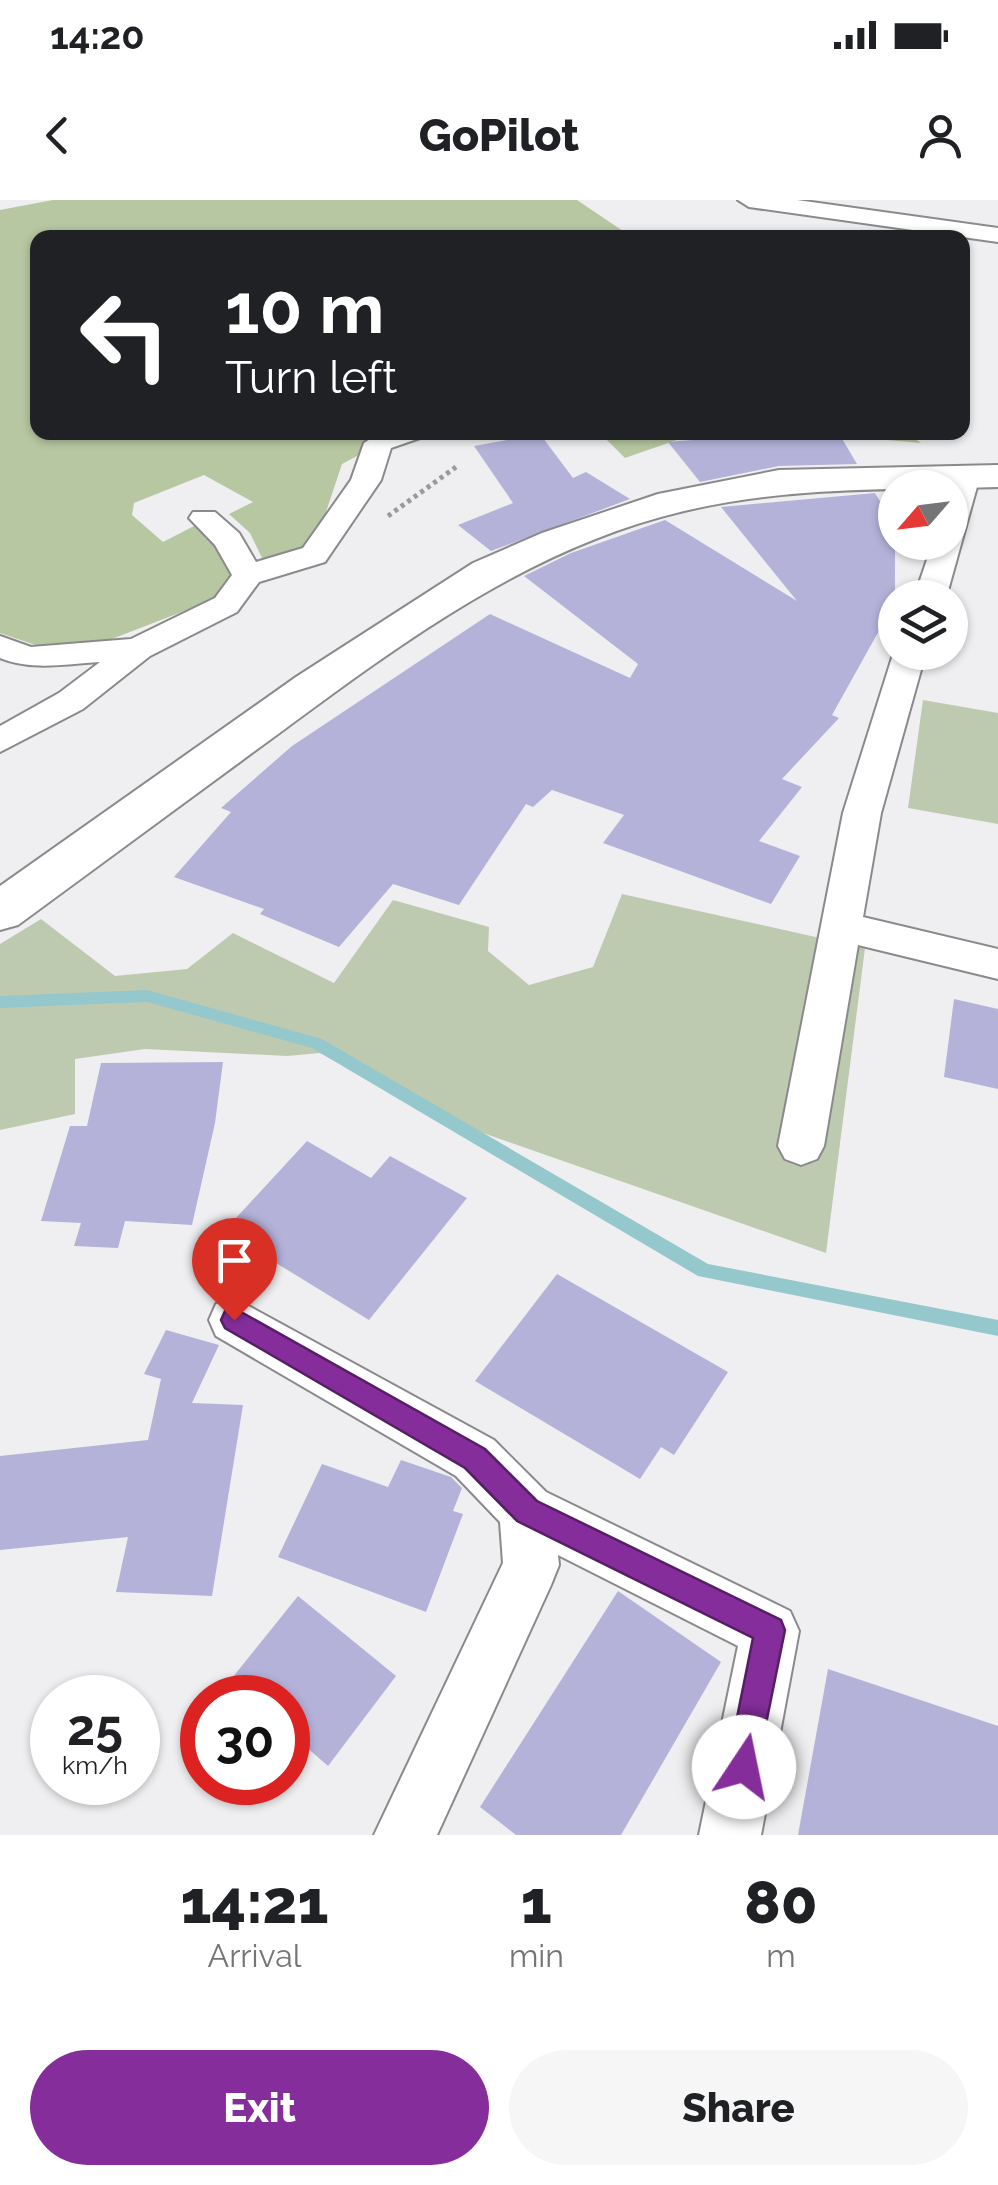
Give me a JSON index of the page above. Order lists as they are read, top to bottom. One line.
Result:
{"north":"bottom left","page":{"status":"14:20","header":"GoPilot","turn":["10 m","Turn left"],"speed":"25 km/h","limit":"30","eta":["14:21","Arrival","1","min","80","m"],"buttons":["Exit","Share"]}}
